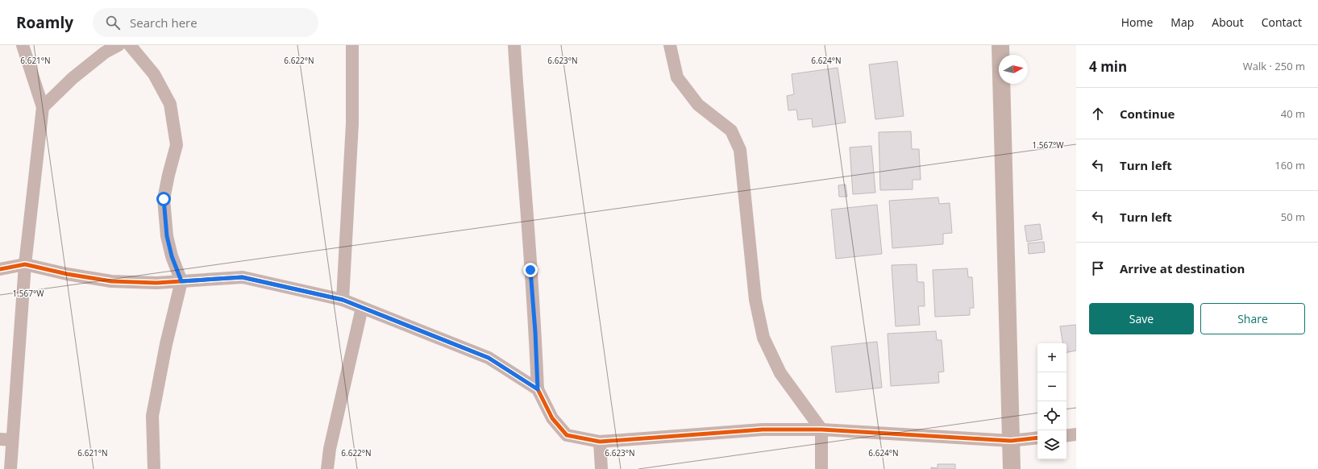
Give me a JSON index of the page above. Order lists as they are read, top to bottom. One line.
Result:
{"north":"right","page":{"header":"Roamly","search":"Search here","nav":["Home","Map","About","Contact"],"heading":["4 min","Walk · 250 m"],"list":[["Continue","40 m"],["Turn left","160 m"],["Turn left","50 m"],"Arrive at destination"],"buttons":["Save","Share"],"map_buttons":["+","−"]},"coordinates":["6.621°N","6.622°N","6.623°N","6.624°N","1.567°W"]}
